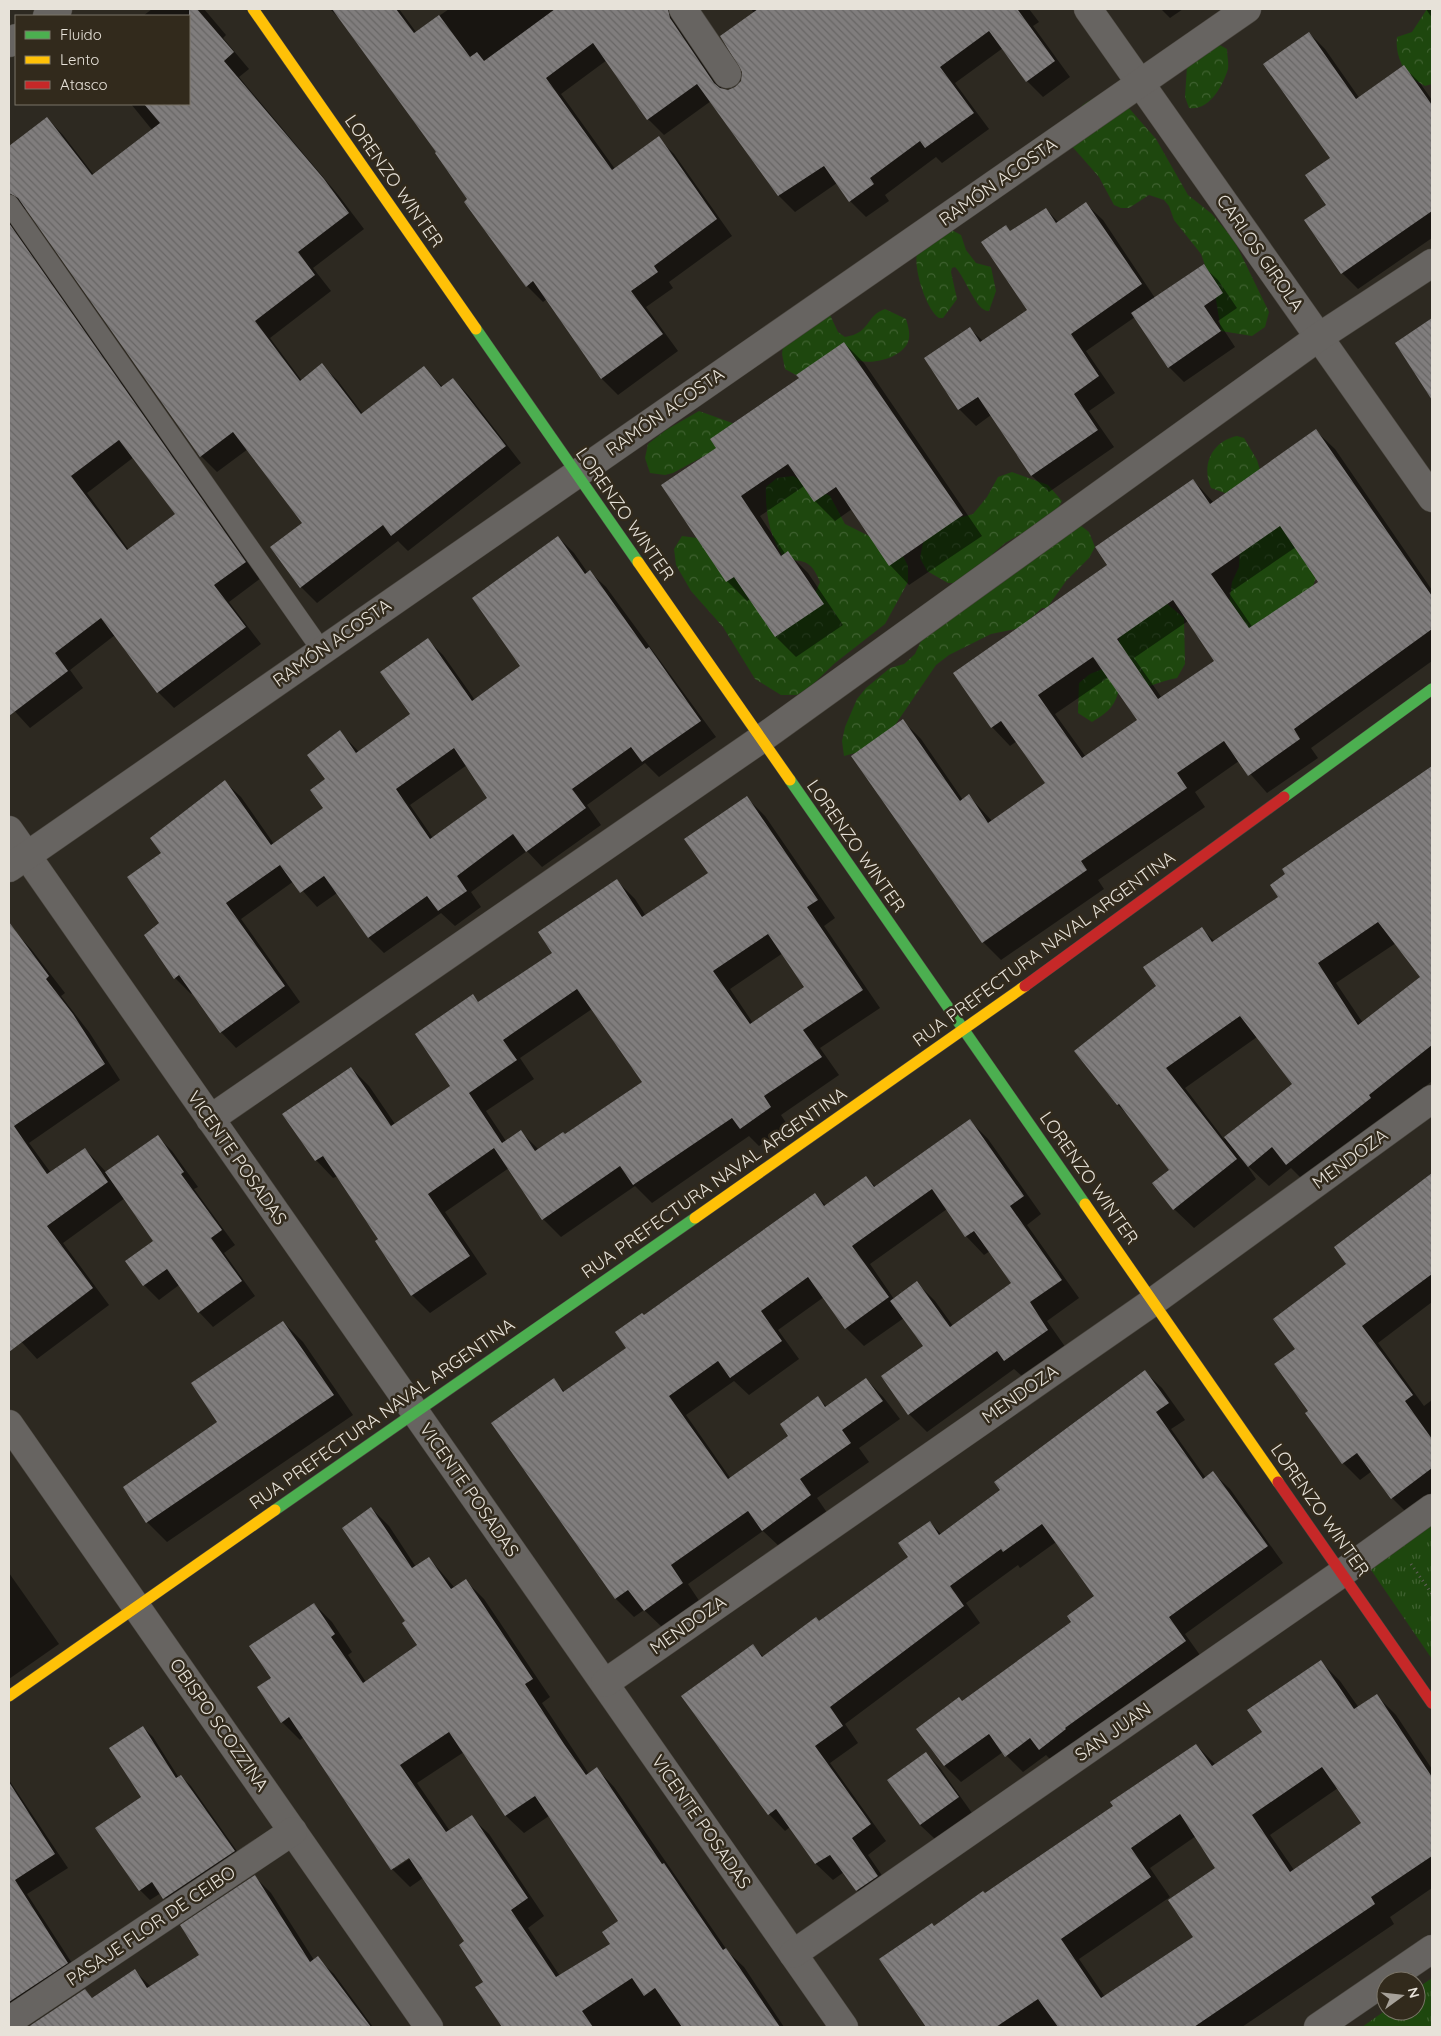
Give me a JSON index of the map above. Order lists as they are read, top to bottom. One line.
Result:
{"streets":{"street":["LORENZO WINTER","RAMÓN ACOSTA","CARLOS GIROLA","RUA PREFECTURA NAVAL ARGENTINA","VICENTE POSADAS","MENDOZA","OBISPO SCOZZINA","SAN JUAN","PASAJE FLOR DE CEIBO"]},"crossings":[["LORENZO WINTER","RAMÓN ACOSTA"],["LORENZO WINTER","RUA PREFECTURA NAVAL ARGENTINA"],["LORENZO WINTER","MENDOZA"],["LORENZO WINTER","SAN JUAN"],["RAMÓN ACOSTA","CARLOS GIROLA"],["RAMÓN ACOSTA","VICENTE POSADAS"],["RUA PREFECTURA NAVAL ARGENTINA","VICENTE POSADAS"],["RUA PREFECTURA NAVAL ARGENTINA","OBISPO SCOZZINA"],["VICENTE POSADAS","MENDOZA"],["VICENTE POSADAS","SAN JUAN"],["OBISPO SCOZZINA","PASAJE FLOR DE CEIBO"]],"legend":["Fluido","Lento","Atasco"],"north":"right"}
